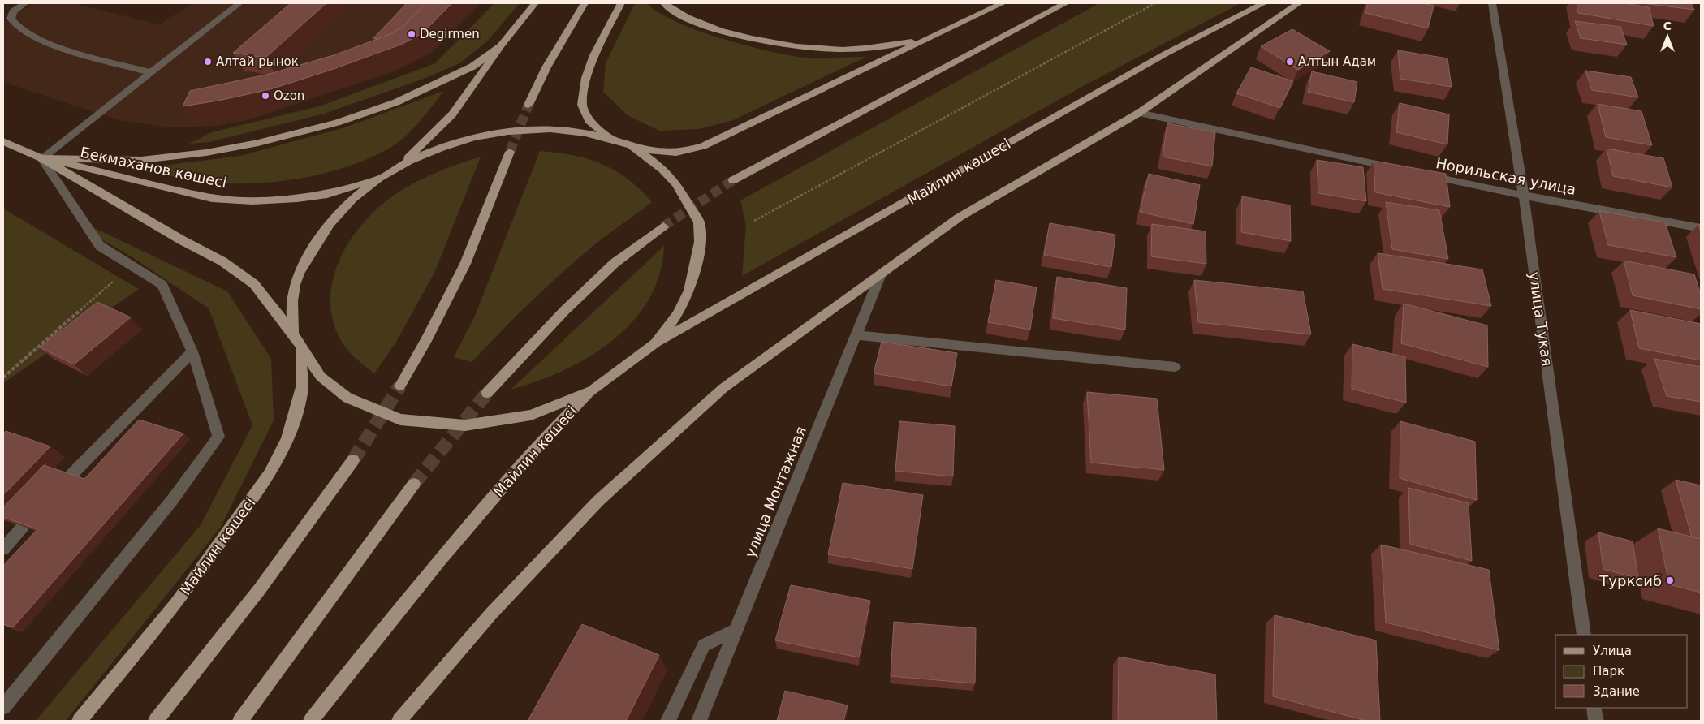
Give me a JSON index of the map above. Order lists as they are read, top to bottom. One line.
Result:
{"streets":{"main road":["Бекмаханов көшесі","Майлин көшесі"],"street":["Норильская улица","улица Тукая","улица Монтажная"]},"crossings":[["Бекмаханов көшесі","Майлин көшесі"],["Норильская улица","улица Тукая"]],"places":["Degirmen","Алтай рынок","Алтын Адам","Ozon","Турксиб"],"legend":["Улица","Парк","Здание"],"north":"top"}
